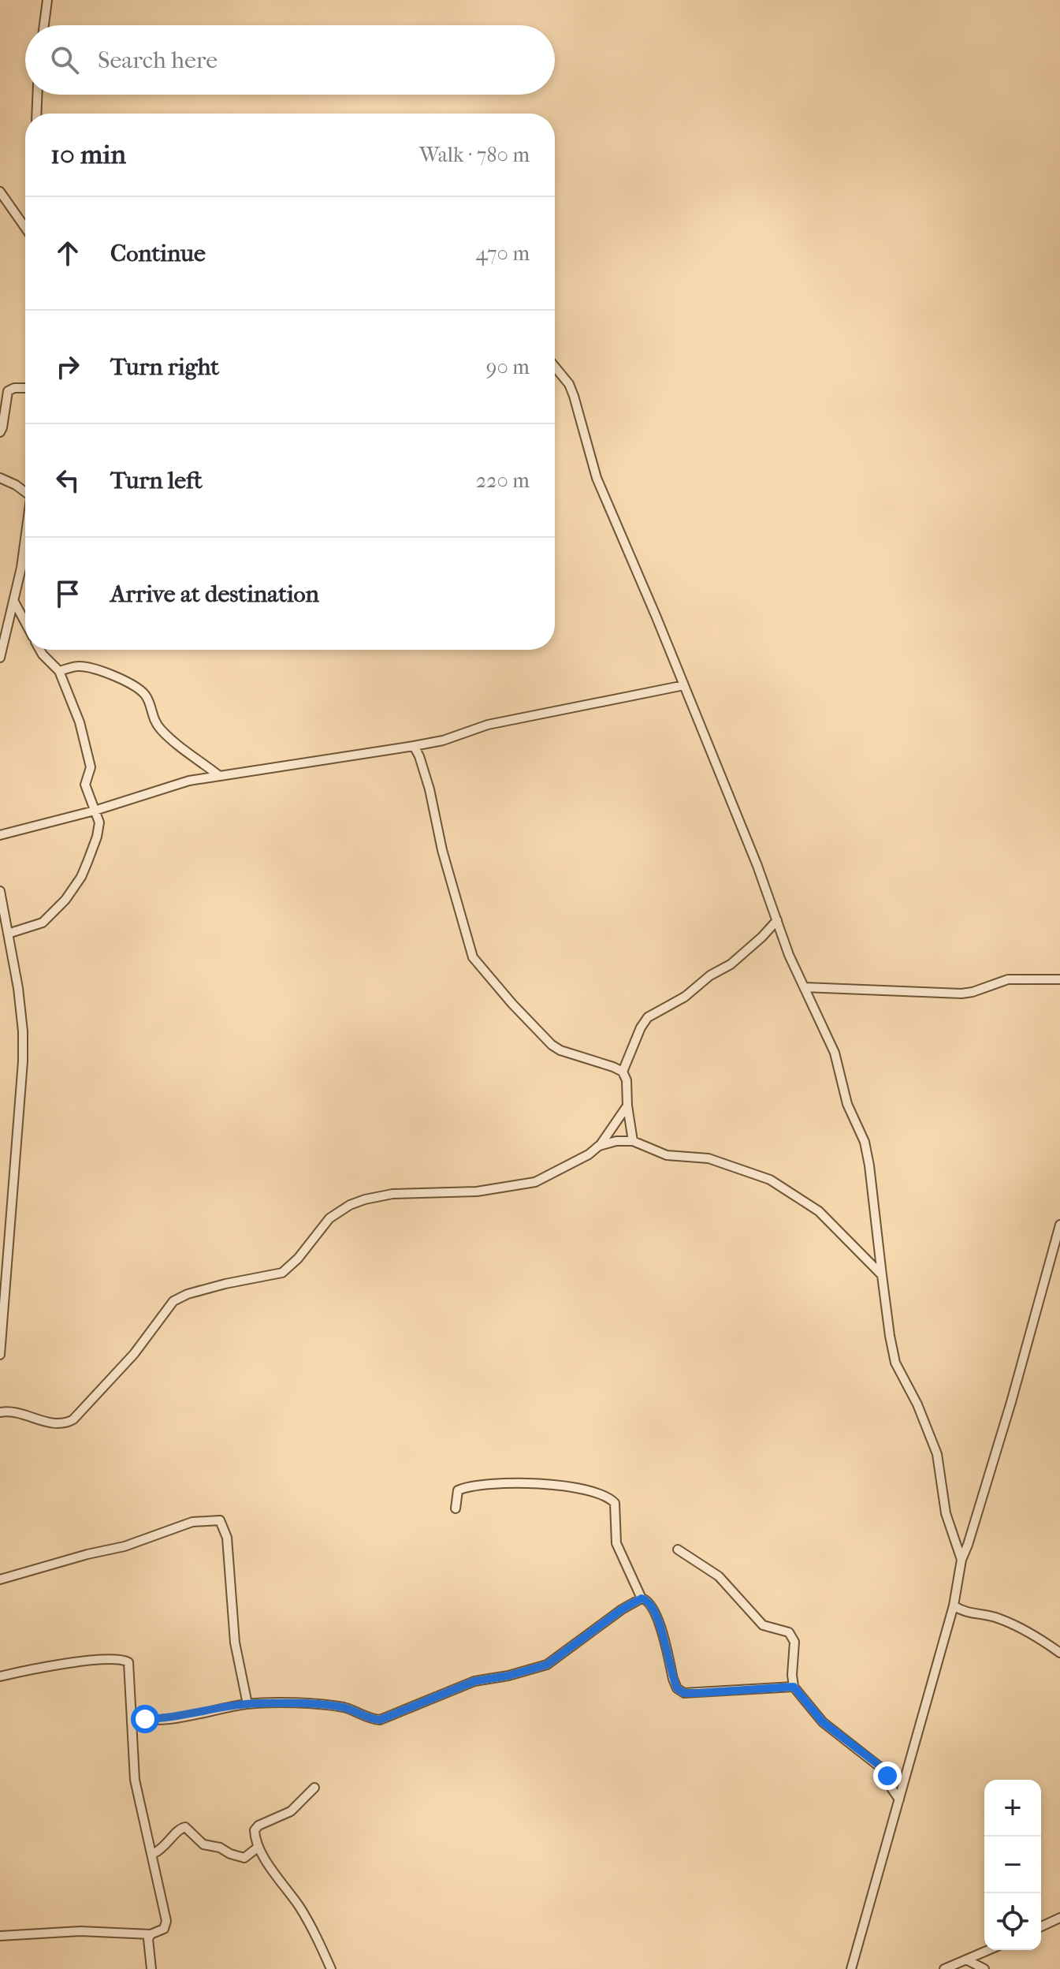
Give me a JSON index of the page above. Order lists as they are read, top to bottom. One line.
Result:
{"page":{"search":"Search here","heading":["10 min","Walk · 780 m"],"list":[["Continue","470 m"],["Turn right","90 m"],["Turn left","220 m"],"Arrive at destination"],"map_buttons":["+","−"]}}
